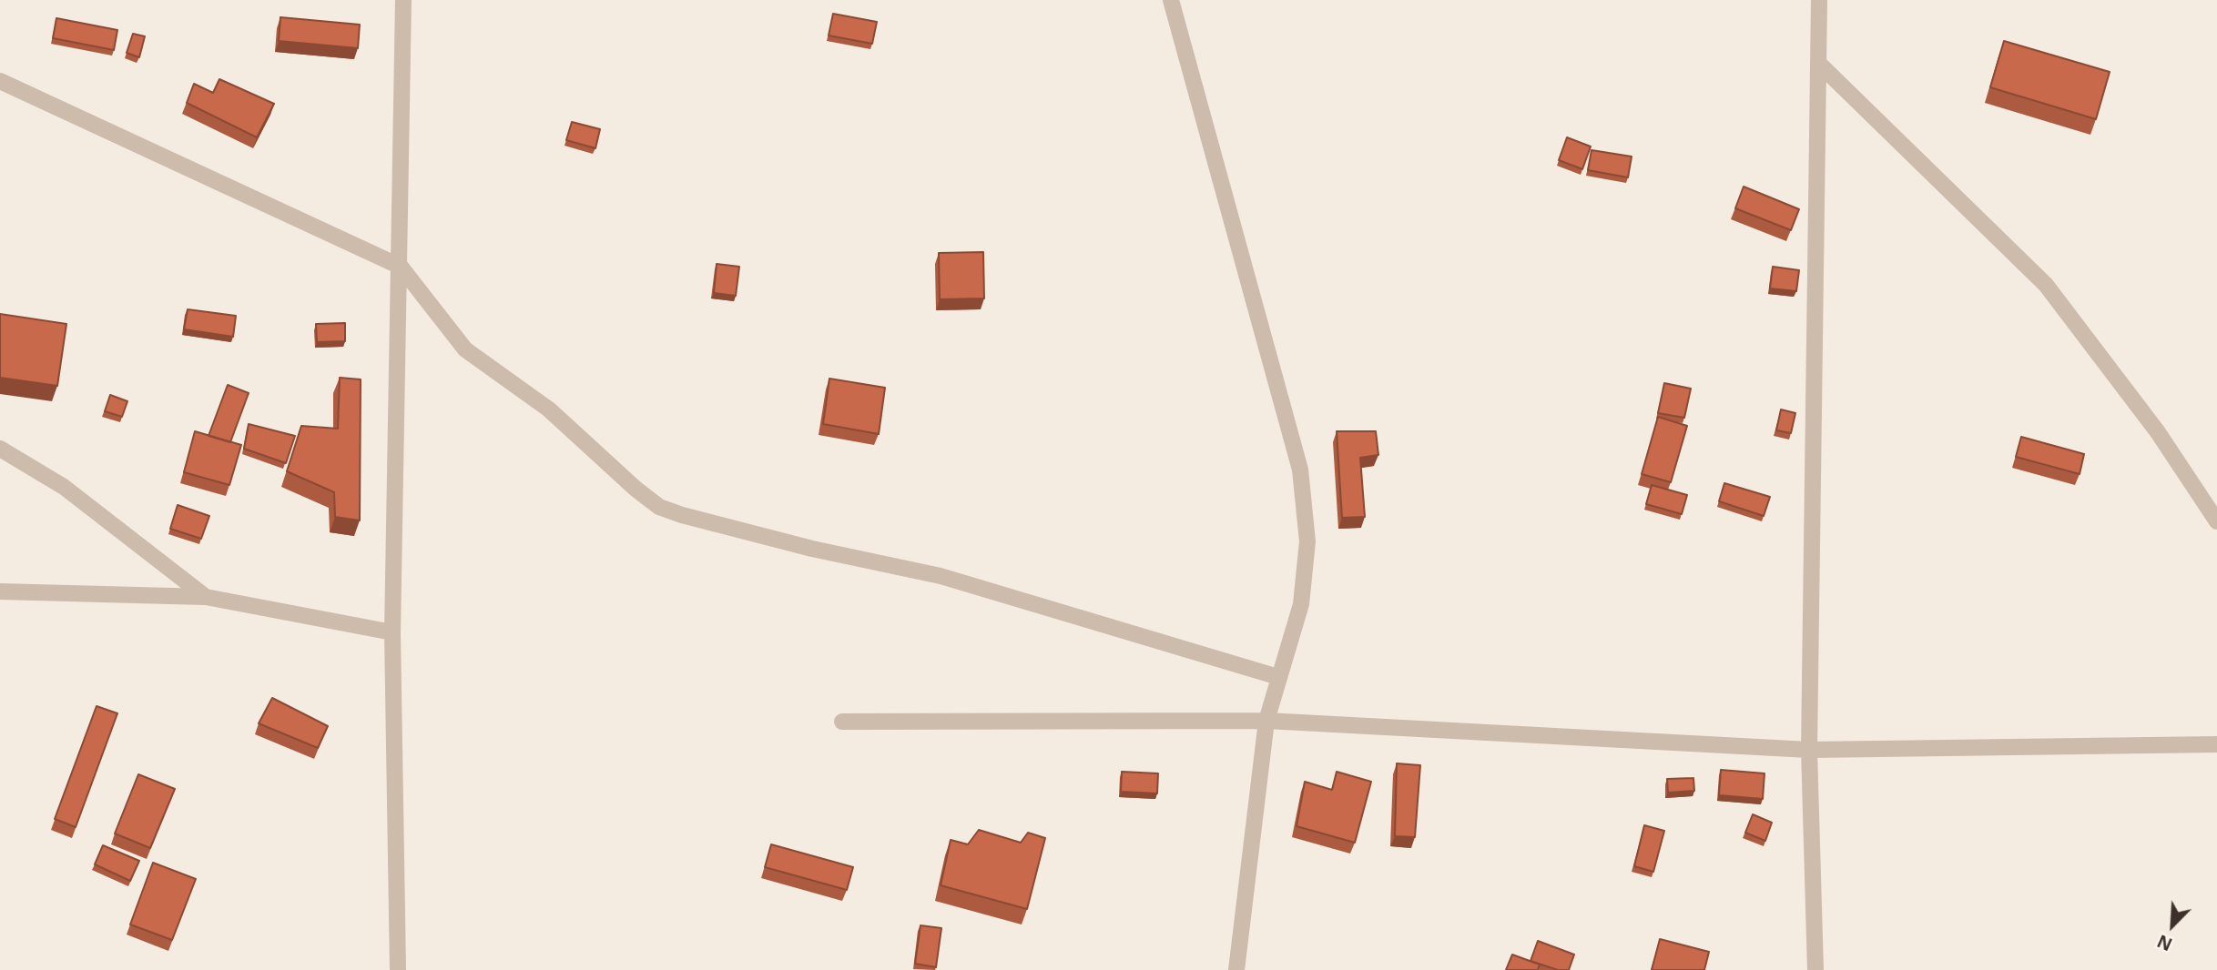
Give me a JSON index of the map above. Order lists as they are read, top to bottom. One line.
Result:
{"north":"bottom left"}
